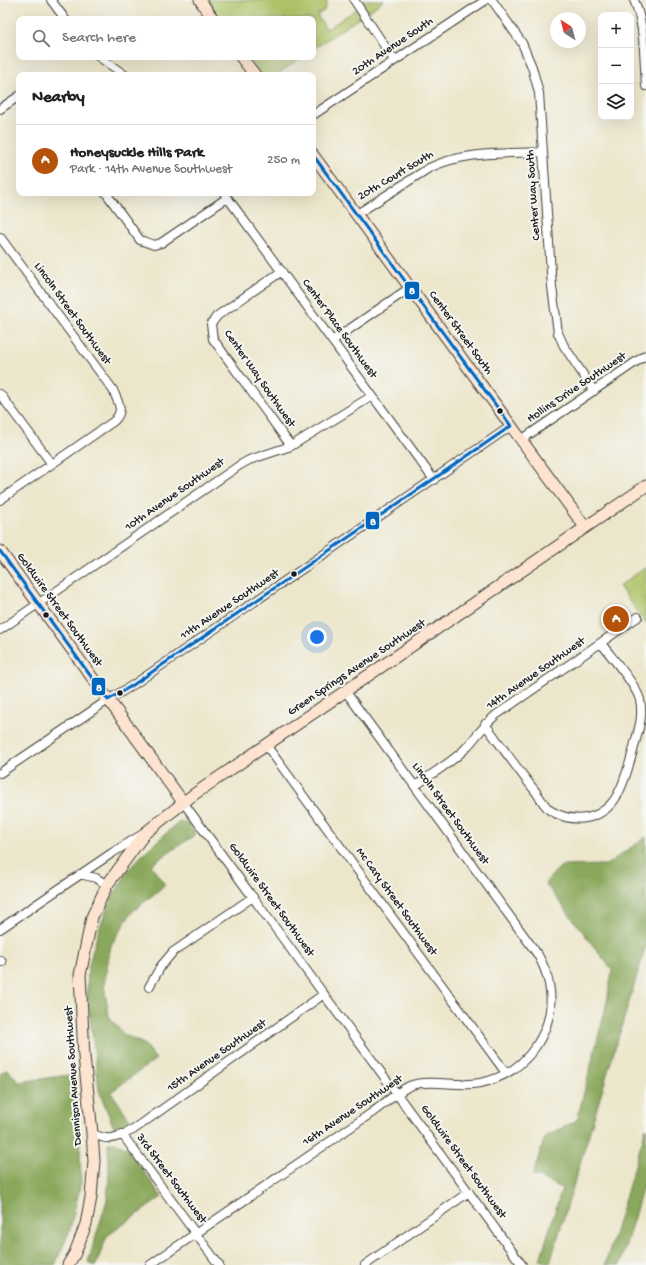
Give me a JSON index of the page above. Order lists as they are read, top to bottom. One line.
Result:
{"streets":{"main road":["Center Street South","Goldwire Street Southwest","Green Springs Avenue Southwest","Dennison Avenue Southwest"],"street":["20th Avenue South","20th Court South","Center Way South","Lincoln Street Southwest","Center Place Southwest","Center Way Southwest","Hollins Drive Southwest","10th Avenue Southwest","11th Avenue Southwest","14th Avenue Southwest","Mc Cary Street Southwest","15th Avenue Southwest","16th Avenue Southwest","3rd Street Southwest"]},"crossings":[["20th Court South","Center Way South"],["20th Court South","Center Street South"],["Center Way South","Hollins Drive Southwest"],["Lincoln Street Southwest","Green Springs Avenue Southwest"],["Lincoln Street Southwest","14th Avenue Southwest"],["Lincoln Street Southwest","16th Avenue Southwest"],["Center Place Southwest","Center Way Southwest"],["Center Place Southwest","10th Avenue Southwest"],["Center Place Southwest","11th Avenue Southwest"],["Center Street South","Hollins Drive Southwest"],["Center Street South","11th Avenue Southwest"],["Center Street South","Green Springs Avenue Southwest"],["Center Way Southwest","10th Avenue Southwest"],["10th Avenue Southwest","Goldwire Street Southwest"],["11th Avenue Southwest","Goldwire Street Southwest"],["Goldwire Street Southwest","Green Springs Avenue Southwest"],["Goldwire Street Southwest","15th Avenue Southwest"],["Goldwire Street Southwest","16th Avenue Southwest"],["Green Springs Avenue Southwest","Mc Cary Street Southwest"],["Green Springs Avenue Southwest","Dennison Avenue Southwest"],["Mc Cary Street Southwest","16th Avenue Southwest"],["15th Avenue Southwest","3rd Street Southwest"],["Dennison Avenue Southwest","3rd Street Southwest"],["16th Avenue Southwest","3rd Street Southwest"]],"lines":["transit line 8"],"north":"top left","page":{"map_buttons":["+","−"],"search":"Search here","heading":"Nearby","list":[{"mark":"A","name":"Honeysuckle Hills Park","note":"Park · 14th Avenue Southwest","value":"250 m"}],"pins":"A"}}
